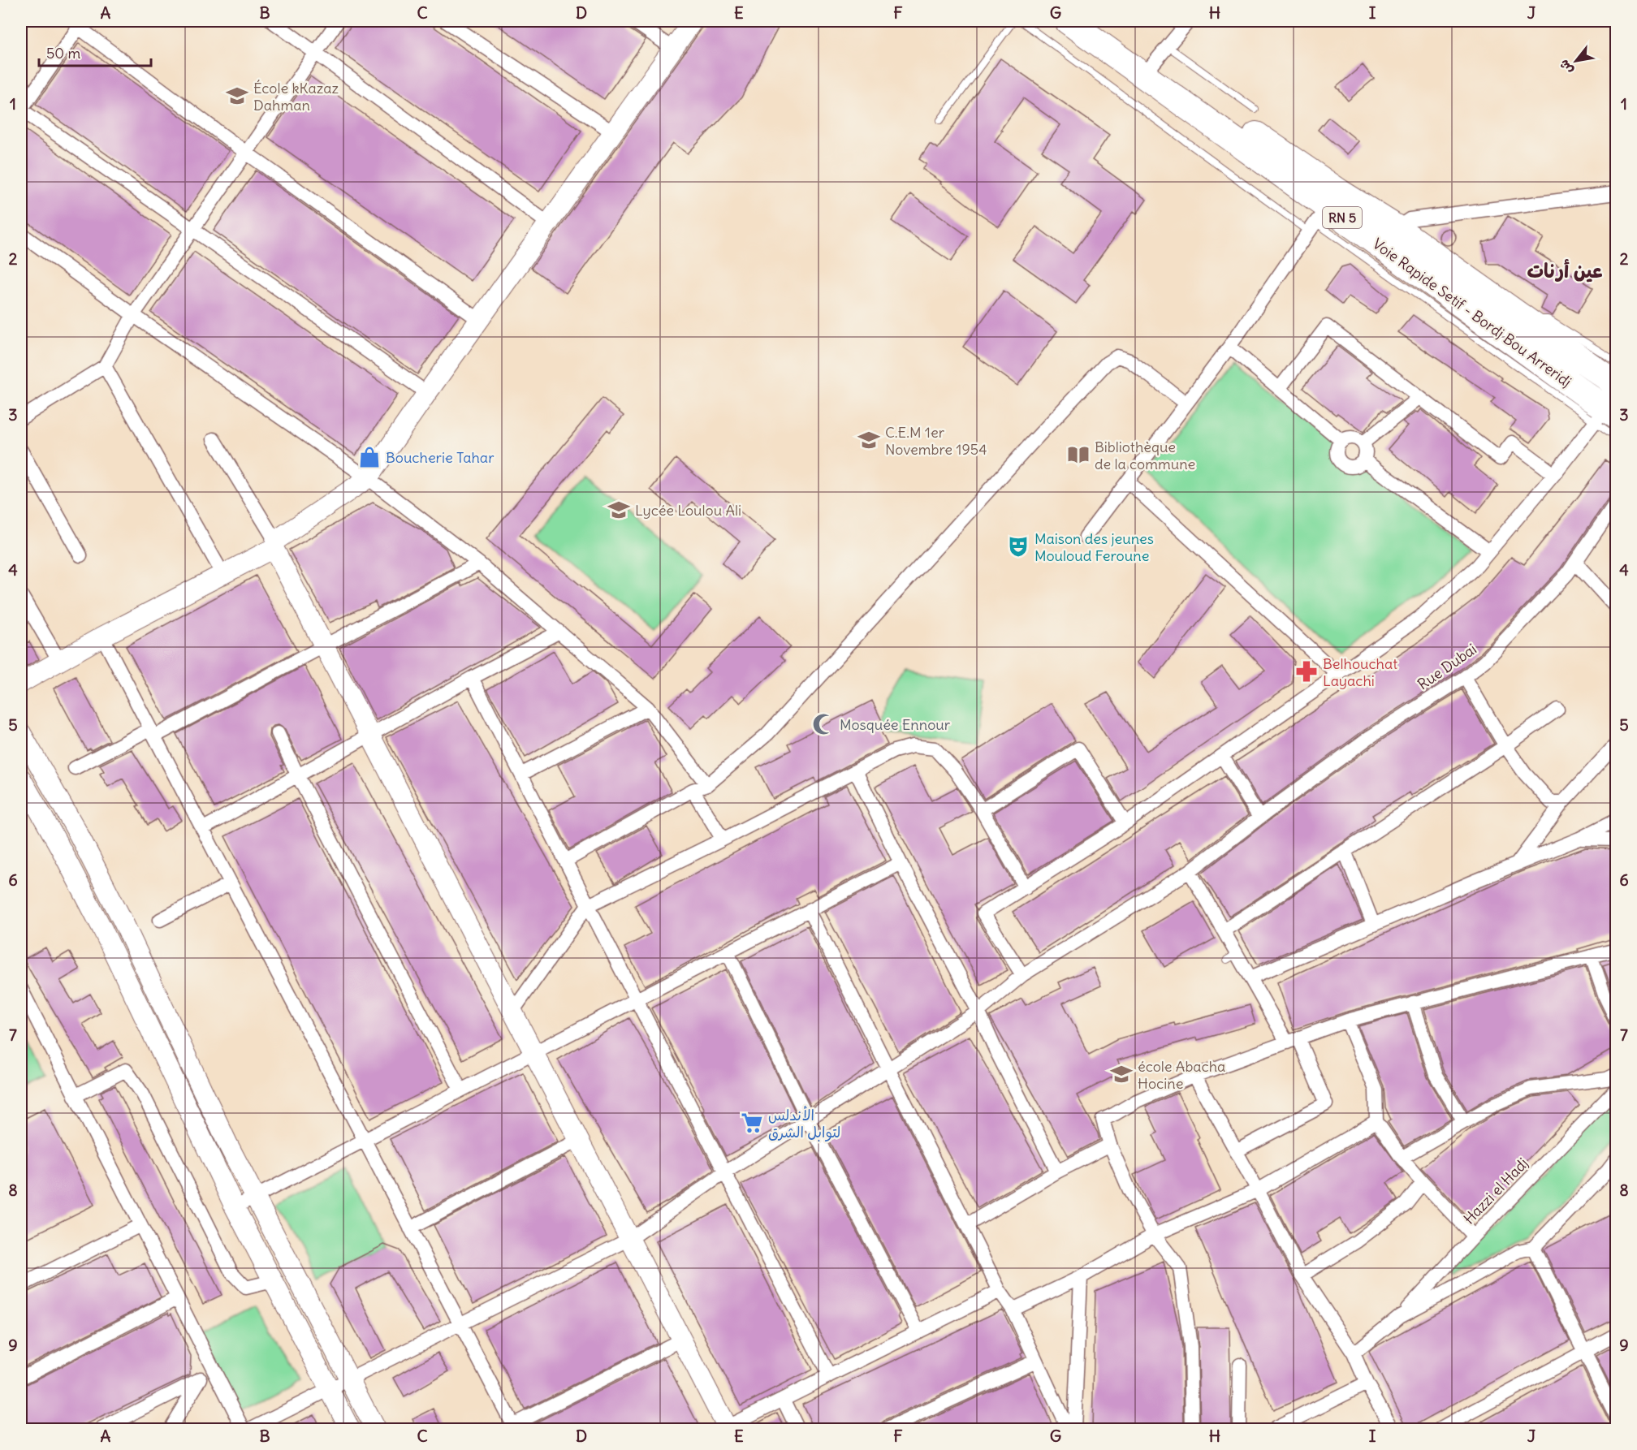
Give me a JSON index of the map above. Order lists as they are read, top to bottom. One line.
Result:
{"streets":{"highway":["RN 5","Voie Rapide Setif - Bordj Bou Arreridj"],"street":["Rue Dubai","Hazzi el Hadj"]},"districts":["عين أرنات"],"places":{"school or university":["École kKazaz Dahman","C.E.M 1er Novembre 1954","Lycée Loulou Ali","école Abacha Hocine"],"library":["Bibliothèque de la commune"],"shop":["Boucherie Tahar"],"theatre":["Maison des jeunes Mouloud Feroune"],"pharmacy":["Belhouchat Layachi"],"mosque":["Mosquée Ennour"],"supermarket":["الأندلس لتوابل الشرق"]},"scale_bar":"50 m","north":"bottom left","grid":{"columns":["A","B","C","D","E","F","G","H","I","J"],"rows":["1","2","3","4","5","6","7","8","9"]}}
